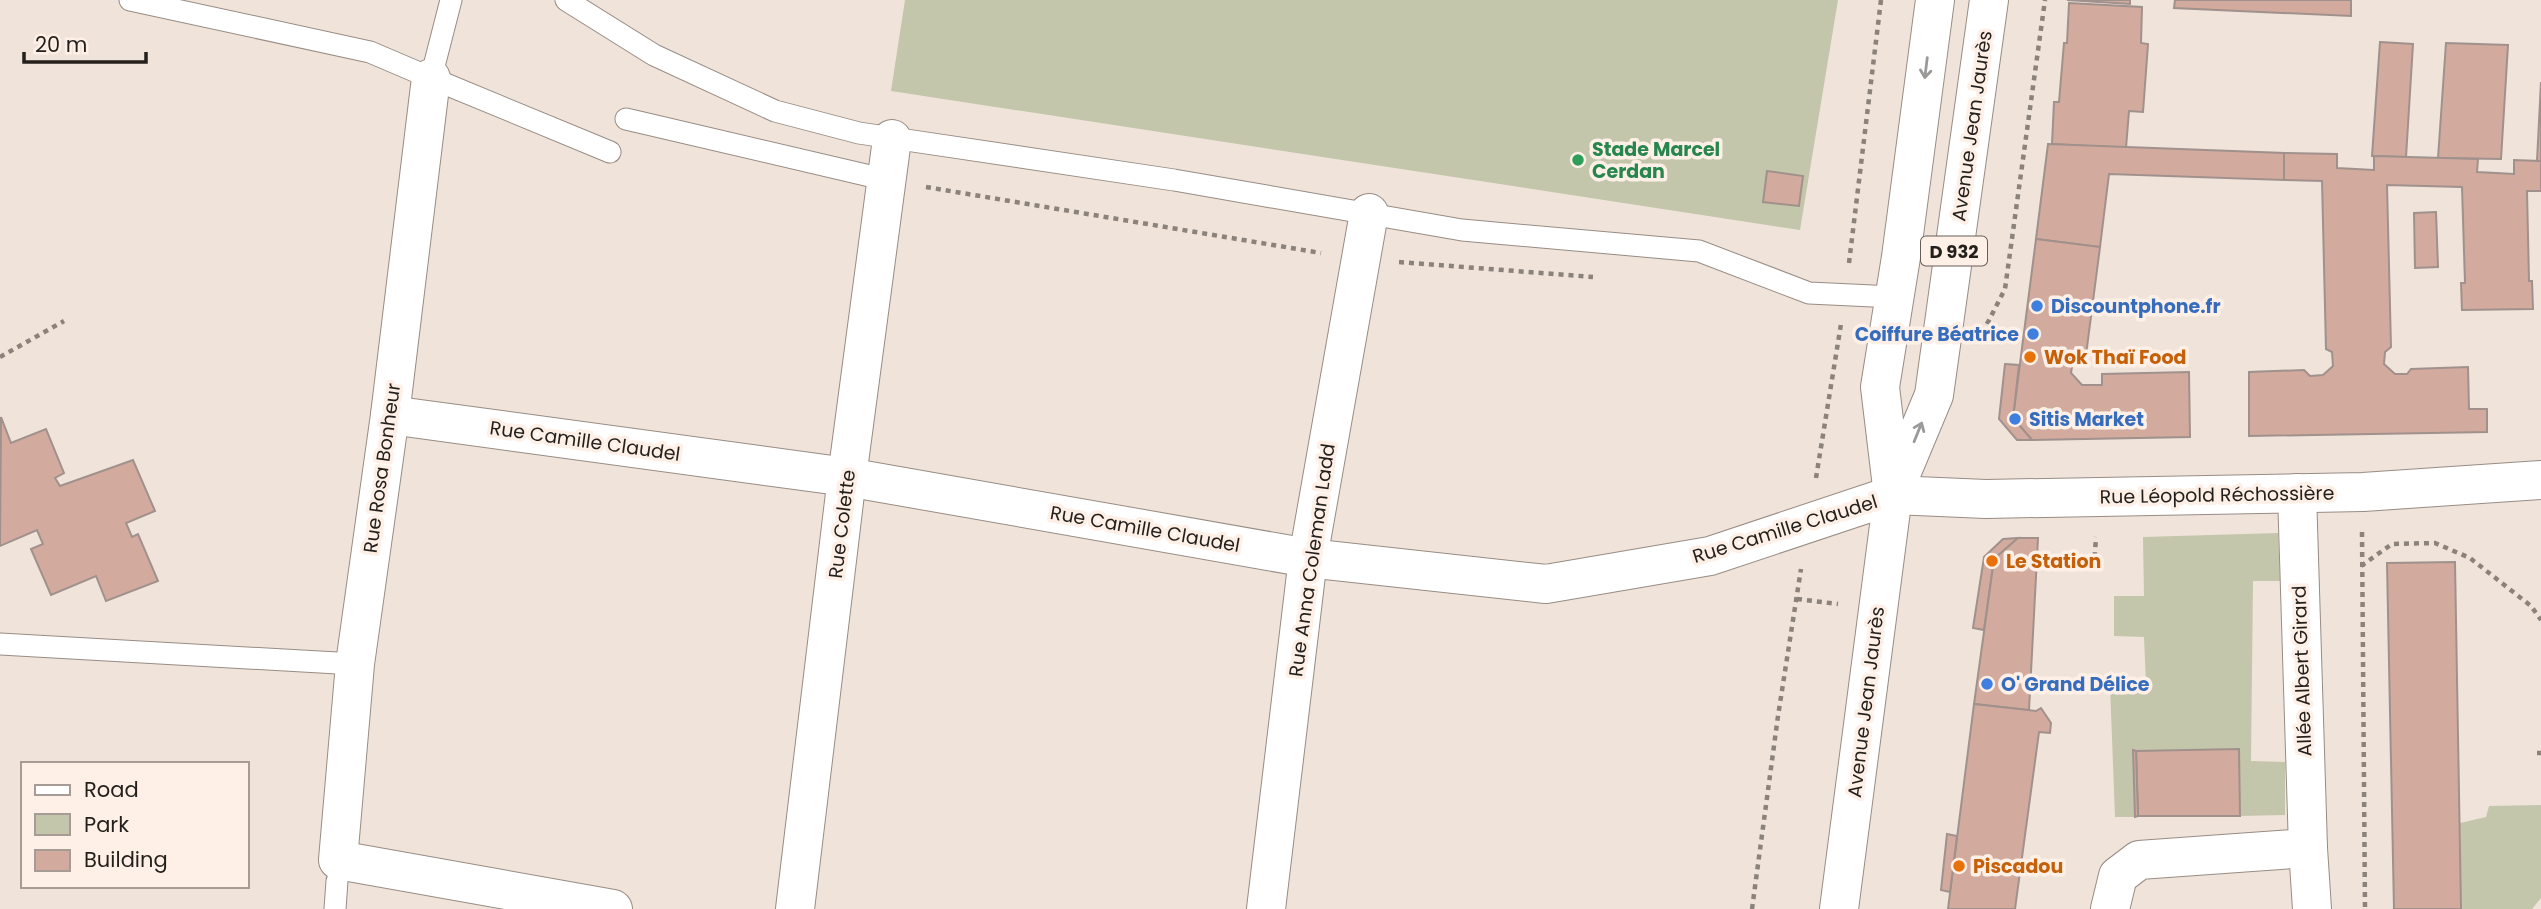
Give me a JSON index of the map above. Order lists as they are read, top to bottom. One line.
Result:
{"streets":{"street":["Avenue Jean Jaurès","D 932","Rue Camille Claudel","Rue Rosa Bonheur","Rue Léopold Réchossière","Rue Colette","Rue Anna Coleman Ladd","Allée Albert Girard"]},"crossings":[["Avenue Jean Jaurès","Rue Camille Claudel"],["Avenue Jean Jaurès","Rue Léopold Réchossière"],["Rue Camille Claudel","Rue Rosa Bonheur"],["Rue Camille Claudel","Rue Léopold Réchossière"],["Rue Camille Claudel","Rue Colette"],["Rue Camille Claudel","Rue Anna Coleman Ladd"],["Rue Léopold Réchossière","Allée Albert Girard"]],"places":["Stade Marcel Cerdan","Discountphone.fr","Coiffure Béatrice","Wok Thaï Food","Sitis Market","Le Station","O' Grand Délice","Piscadou"],"legend":["Road","Park","Building"],"scale_bar":"20 m"}
